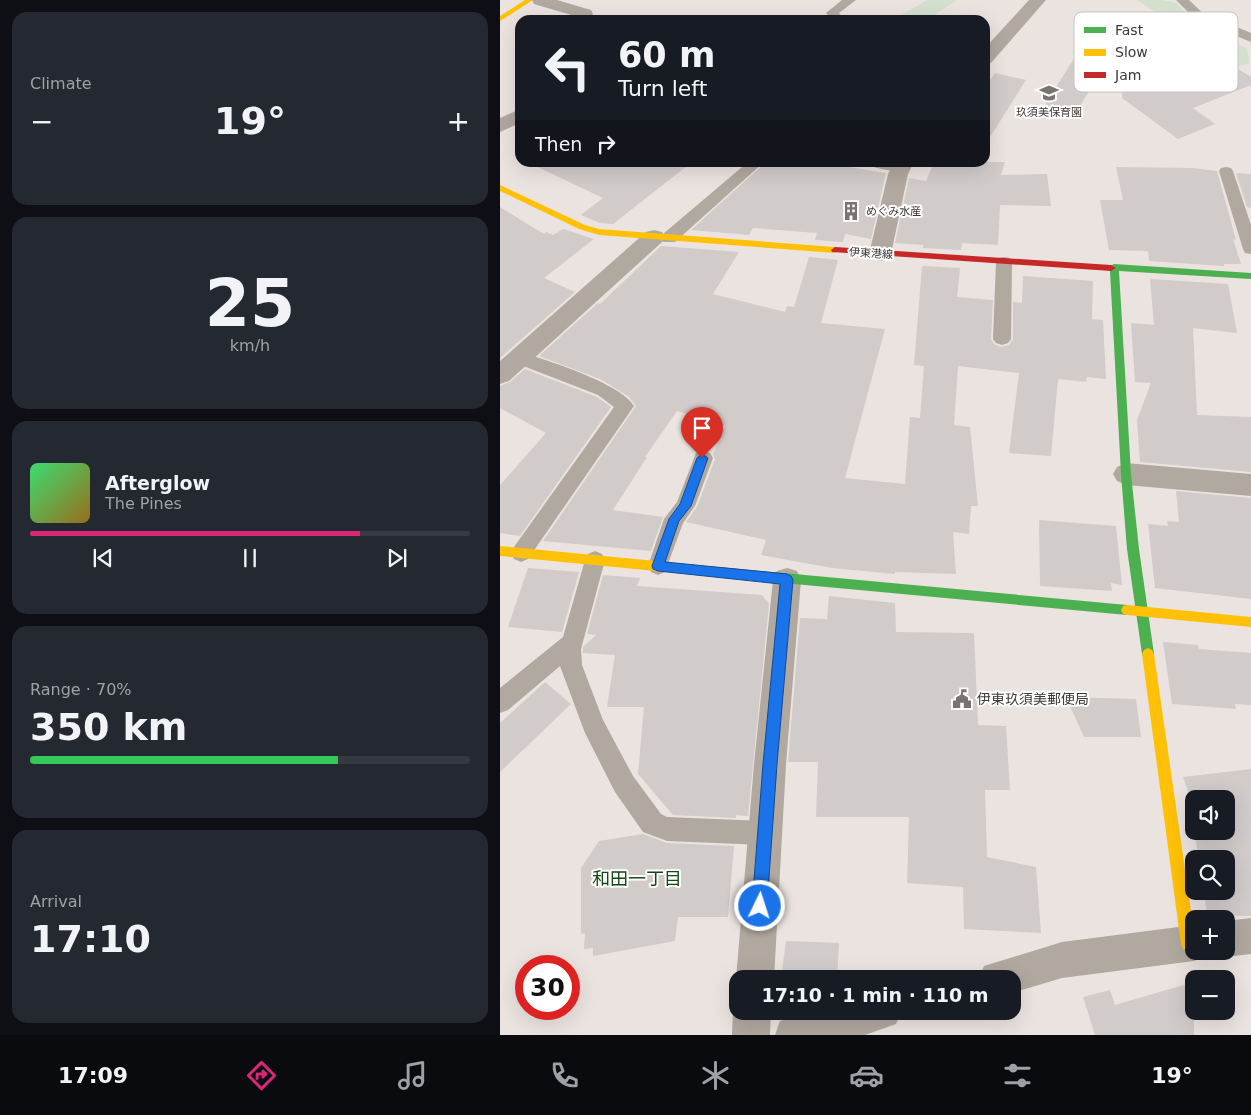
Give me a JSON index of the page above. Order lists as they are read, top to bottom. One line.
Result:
{"streets":{"street":["伊東港線"]},"districts":["和田一丁目"],"places":{"school or university":["玖須美保育園"],"building":["めぐみ水産"],"public building":["伊東玖須美郵便局"]},"legend":["Fast","Slow","Jam"],"page":{"tile":["Climate",["25","km/h"],["Range · 70%","350 km"],["Arrival","17:10"]],"turn":["60 m","Turn left"],"heat":["−","19°","+"],"then":"Then","song":["Afterglow","The Pines"],"map_buttons":["+","−"],"limit":"30","trip":"17:10 · 1 min · 110 m","tabs":["17:09","19°"]}}
